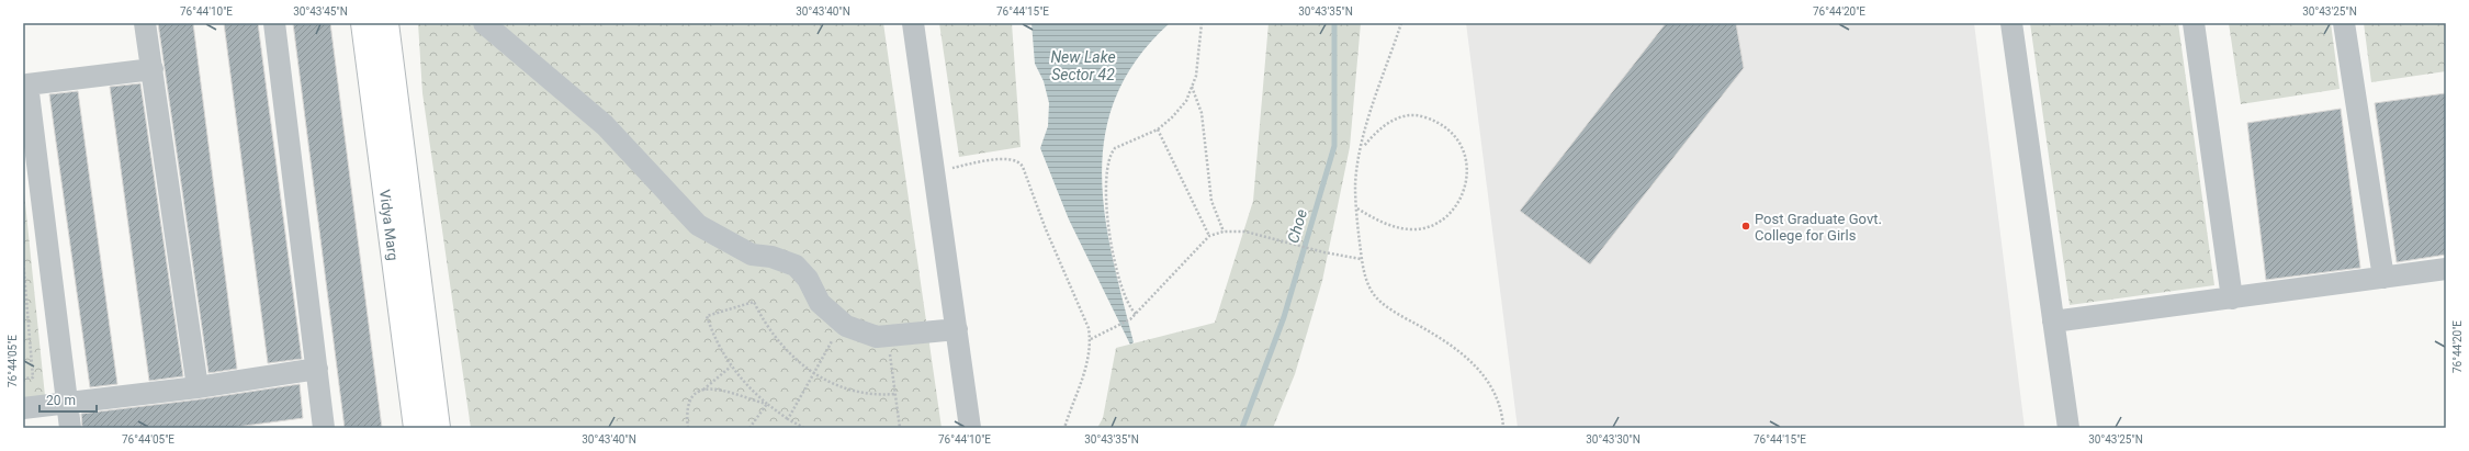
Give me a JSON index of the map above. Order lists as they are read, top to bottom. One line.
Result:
{"streets":{"main road":["Vidya Marg"]},"water":["New Lake Sector 42","Choe"],"places":["Post Graduate Govt. College for Girls"],"scale_bar":"20 m","coordinates":["76°44'10\"E","30°43'45\"N","30°43'40\"N","76°44'15\"E","30°43'35\"N","76°44'20\"E","30°43'25\"N","76°44'05\"E","30°43'30\"N"]}
